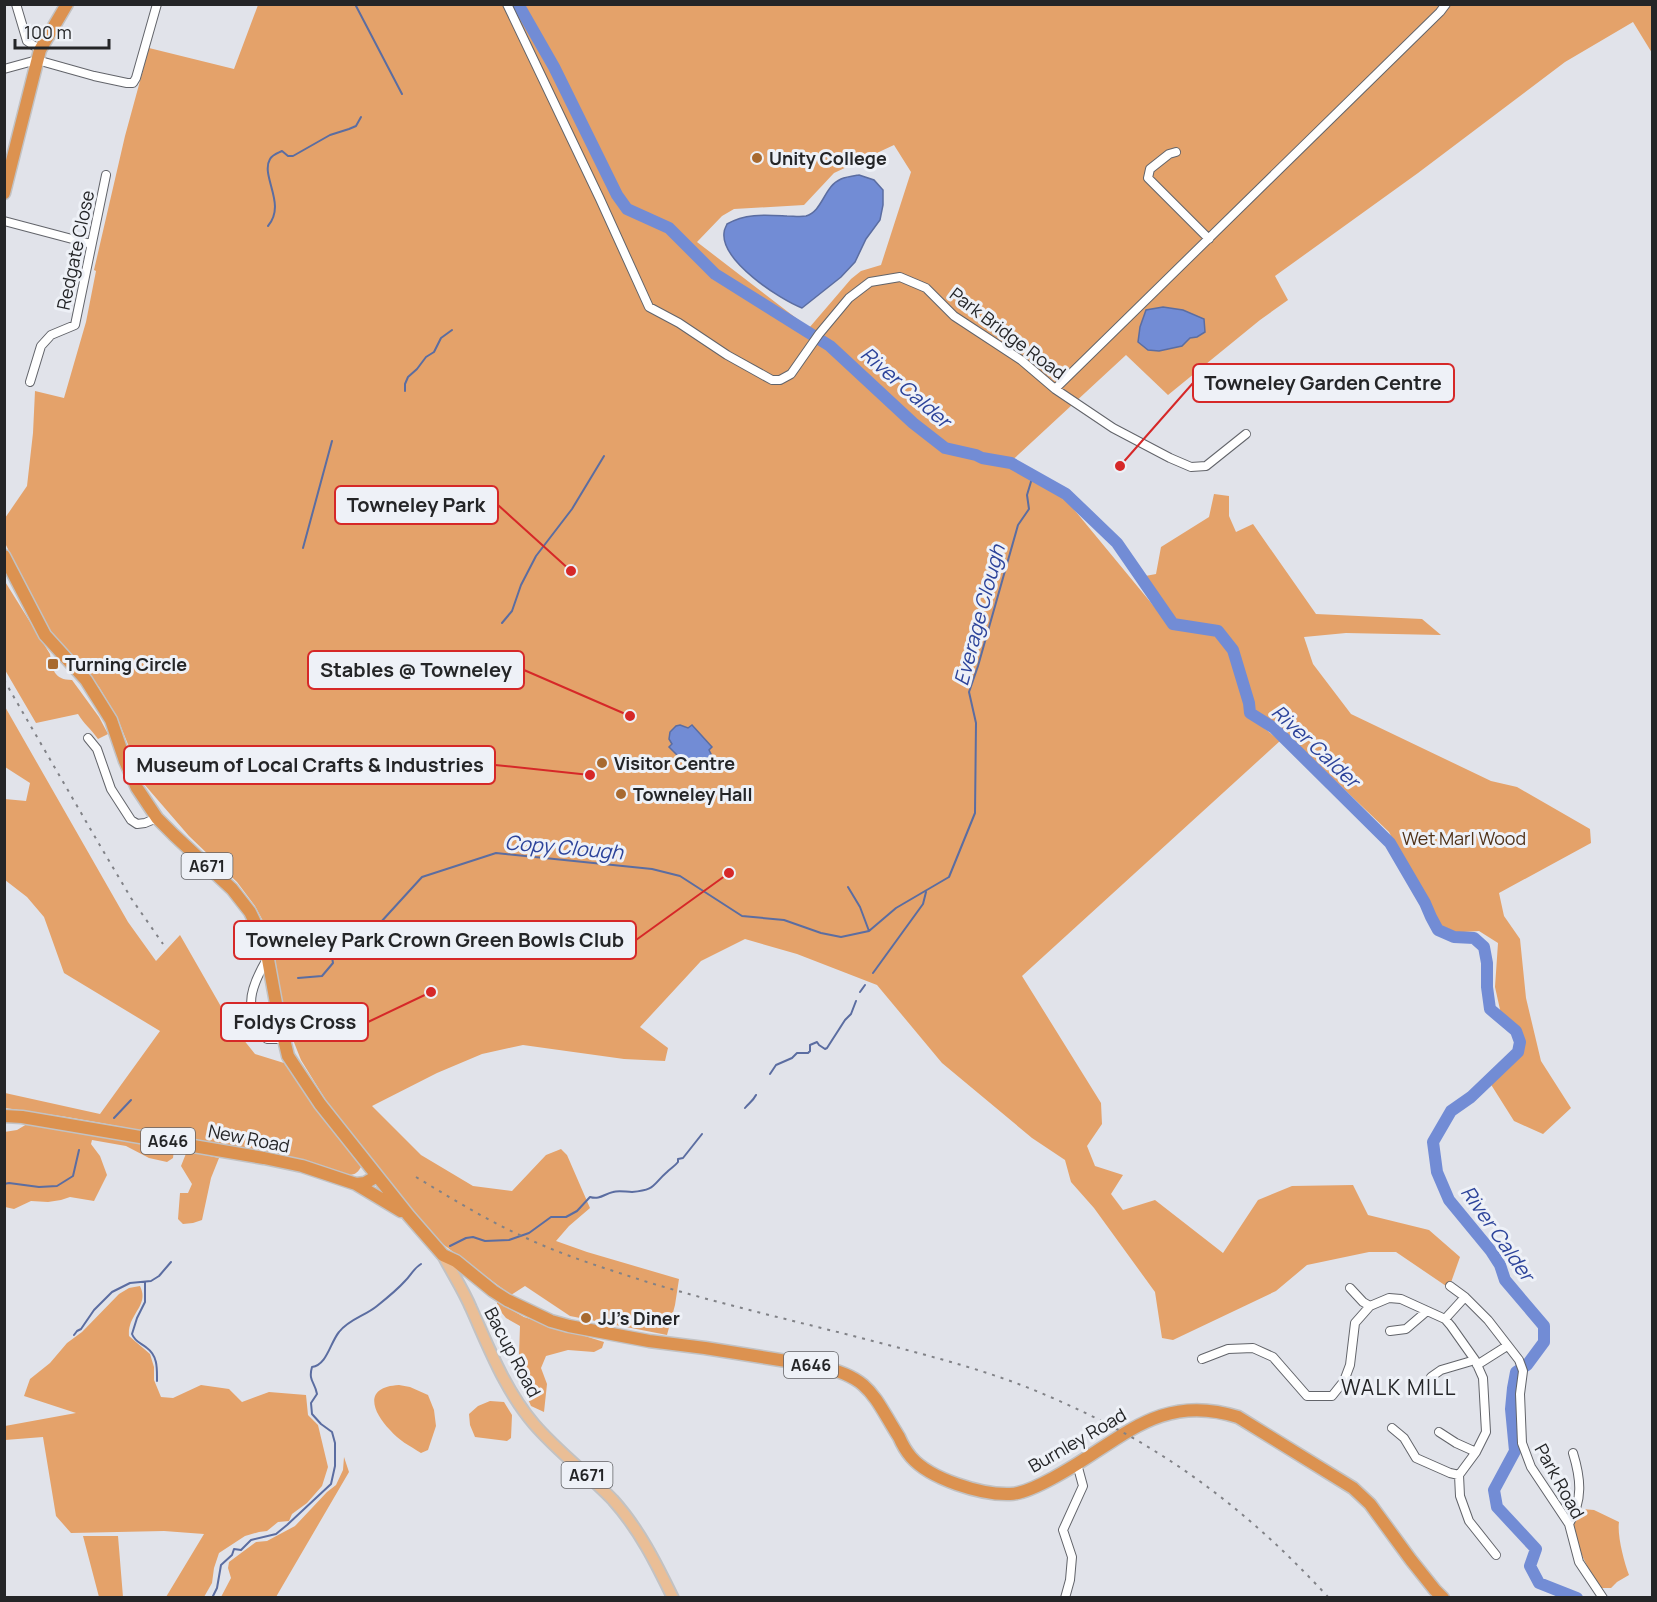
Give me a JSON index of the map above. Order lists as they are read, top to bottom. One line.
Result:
{"streets":{"highway":["A671","New Road","A646","Burnley Road"],"main road":["Bacup Road"],"street":["Redgate Close","Park Bridge Road","Park Road"]},"crossings":[["A671","Burnley Road"],["New Road","Burnley Road"],["Bacup Road","Burnley Road"]],"districts":["WALK MILL"],"water":["River Calder","Everage Clough","Copy Clough"],"parks":["Wet Marl Wood"],"places":{"other":["Unity College","Towneley Garden Centre","Towneley Park","Stables @ Towneley","Visitor Centre","Museum of Local Crafts & Industries","Towneley Hall","Towneley Park Crown Green Bowls Club","Foldys Cross","JJ's Diner"],"transit":["Turning Circle"]},"scale_bar":"100 m"}
